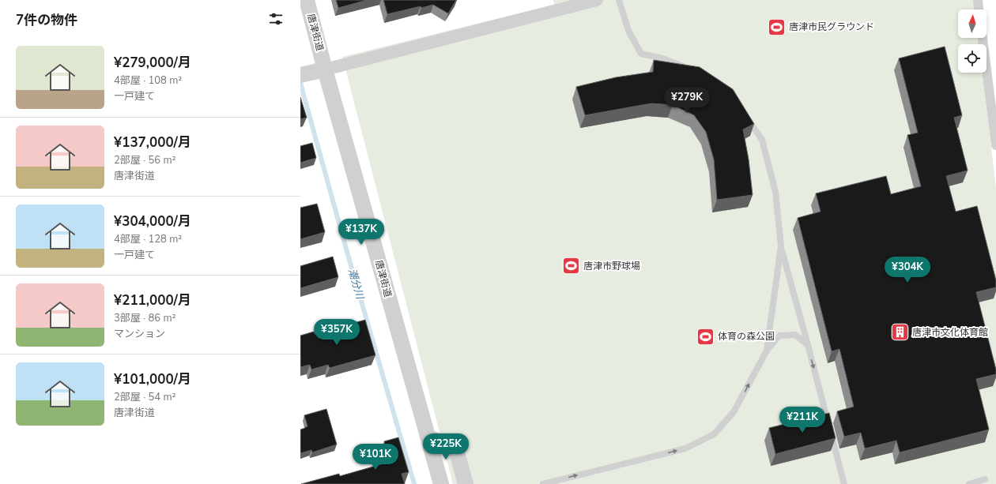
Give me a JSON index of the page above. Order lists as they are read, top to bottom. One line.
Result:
{"streets":{"street":["唐津街道"]},"water":["潮分川"],"places":{"sports":["唐津市民グラウンド","唐津市野球場","体育の森公園"],"building":["唐津市文化体育館"]},"north":"top","page":{"heading":"7件の物件","list":[{"name":"¥279,000/月","note":"4部屋 · 108 m² · 一戸建て"},{"name":"¥137,000/月","note":"2部屋 · 56 m² · 唐津街道"},{"name":"¥304,000/月","note":"4部屋 · 128 m² · 一戸建て"},{"name":"¥211,000/月","note":"3部屋 · 86 m² · マンション"},{"name":"¥101,000/月","note":"2部屋 · 54 m² · 唐津街道"}],"price":["¥279K","¥137K","¥304K","¥357K","¥211K","¥225K","¥101K"]}}
